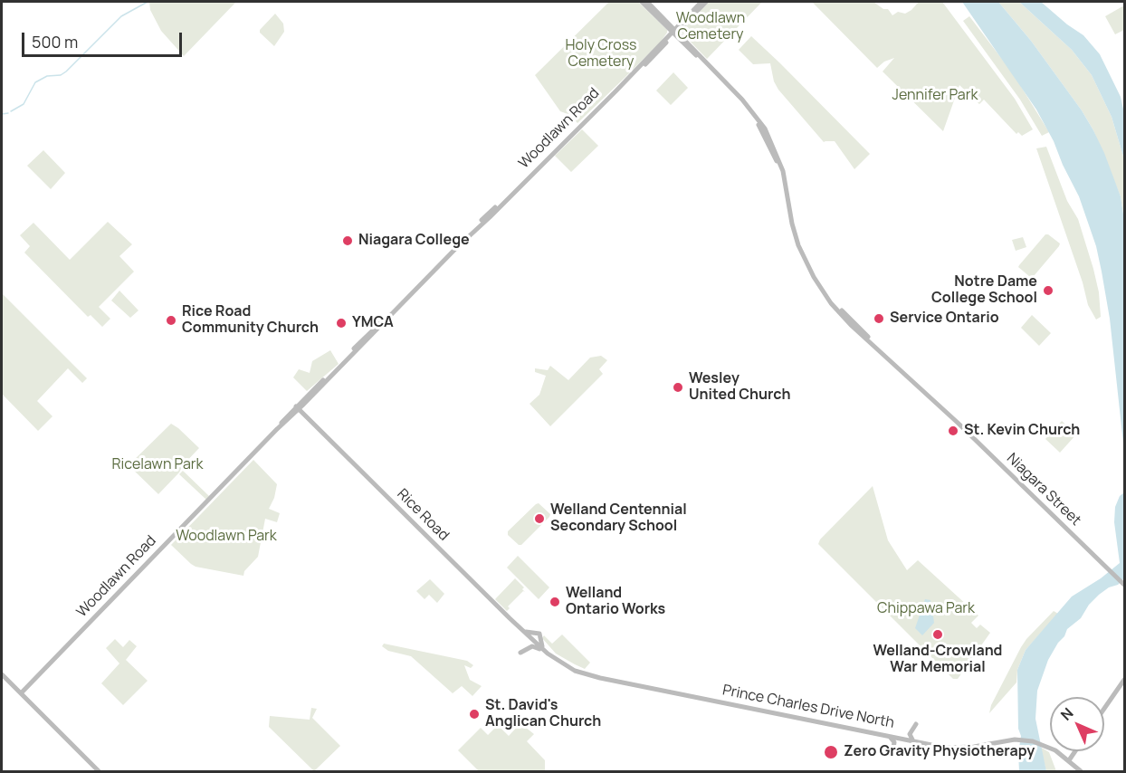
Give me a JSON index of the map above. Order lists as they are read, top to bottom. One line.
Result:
{"streets":{"main road":["Woodlawn Road","Niagara Street","Rice Road","Prince Charles Drive North"]},"crossings":[["Woodlawn Road","Niagara Street"],["Woodlawn Road","Rice Road"],["Rice Road","Prince Charles Drive North"]],"parks":["Woodlawn Cemetery","Holy Cross Cemetery","Jennifer Park","Ricelawn Park","Woodlawn Park","Chippawa Park"],"places":["Niagara College","Notre Dame College School","Service Ontario","Rice Road Community Church","YMCA","Wesley United Church","St. Kevin Church","Welland Centennial Secondary School","Welland Ontario Works","Welland-Crowland War Memorial","St. David's Anglican Church","Zero Gravity Physiotherapy"],"scale_bar":"500 m","north":"top left"}
